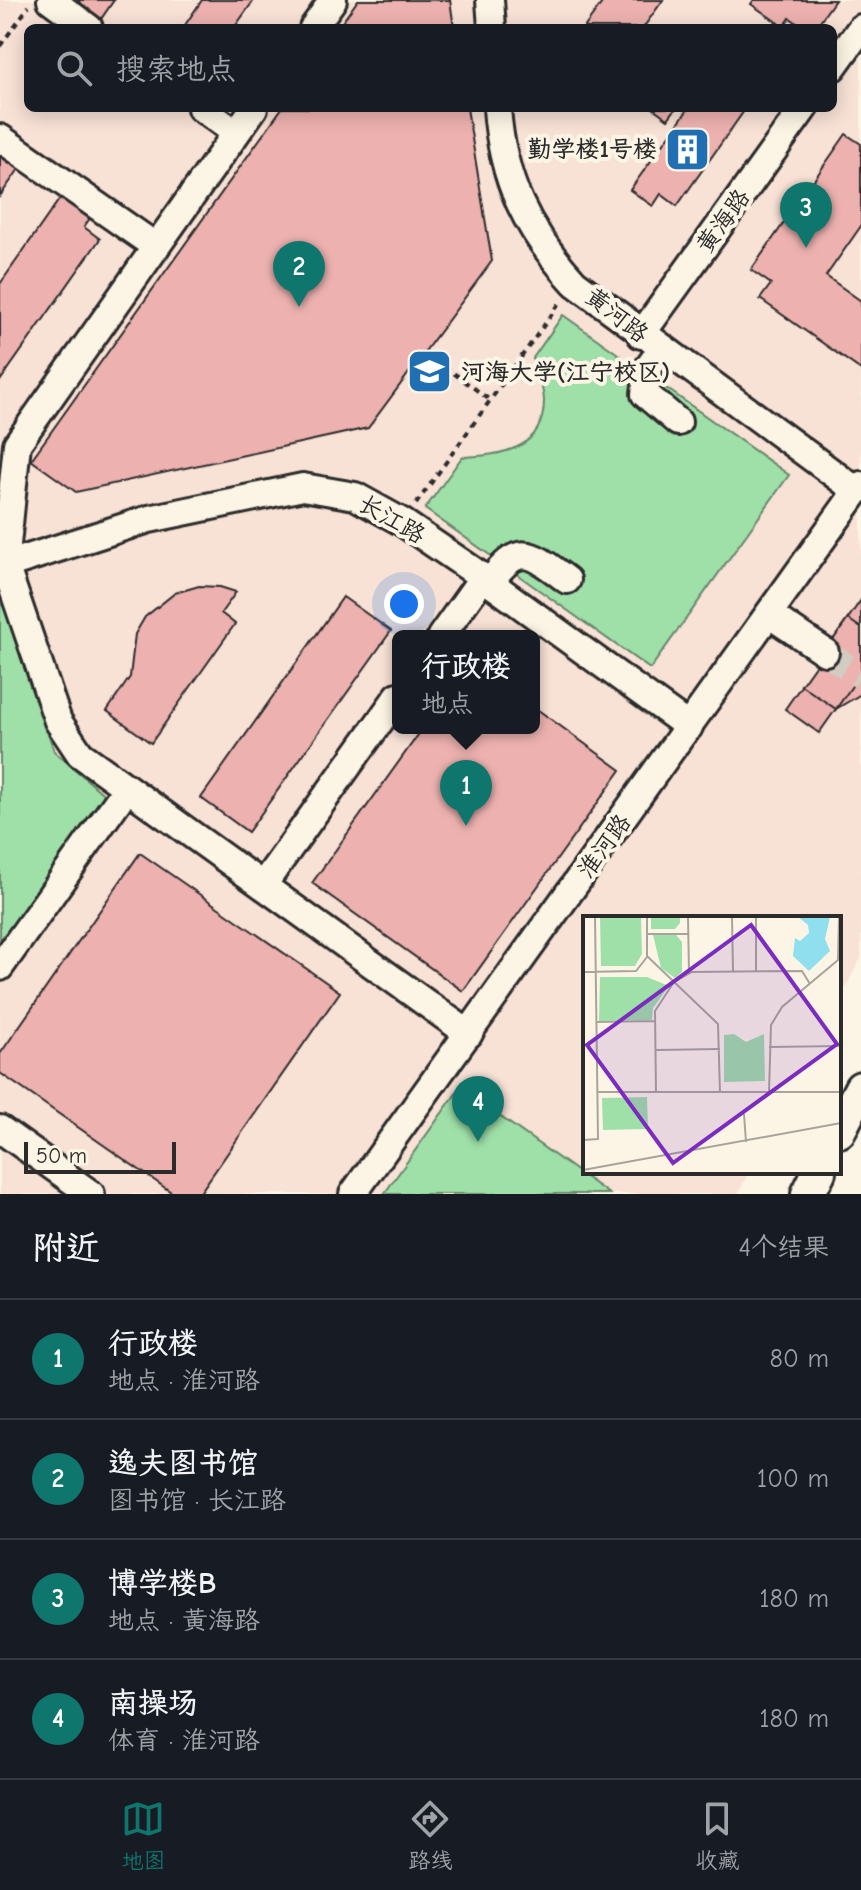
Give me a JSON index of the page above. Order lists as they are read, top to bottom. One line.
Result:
{"streets":{"street":["黄海路","黄河路","长江路","淮河路"]},"crossings":[["黄海路","黄河路"],["黄河路","淮河路"],["长江路","淮河路"]],"places":{"building":["勤学楼1号楼"],"school or university":["河海大学(江宁校区)"]},"scale_bar":"50 m","page":{"search":"搜索地点","pins":["3","2","1","4"],"popup":["行政楼","地点"],"scale":"50 m","heading":["附近","4个结果"],"list":[{"mark":"1","name":"行政楼","note":"地点 · 淮河路","value":"80 m"},{"mark":"2","name":"逸夫图书馆","note":"图书馆 · 长江路","value":"100 m"},{"mark":"3","name":"博学楼B","note":"地点 · 黄海路","value":"180 m"},{"mark":"4","name":"南操场","note":"体育 · 淮河路","value":"180 m"}],"nav":["地图","路线","收藏"]}}
